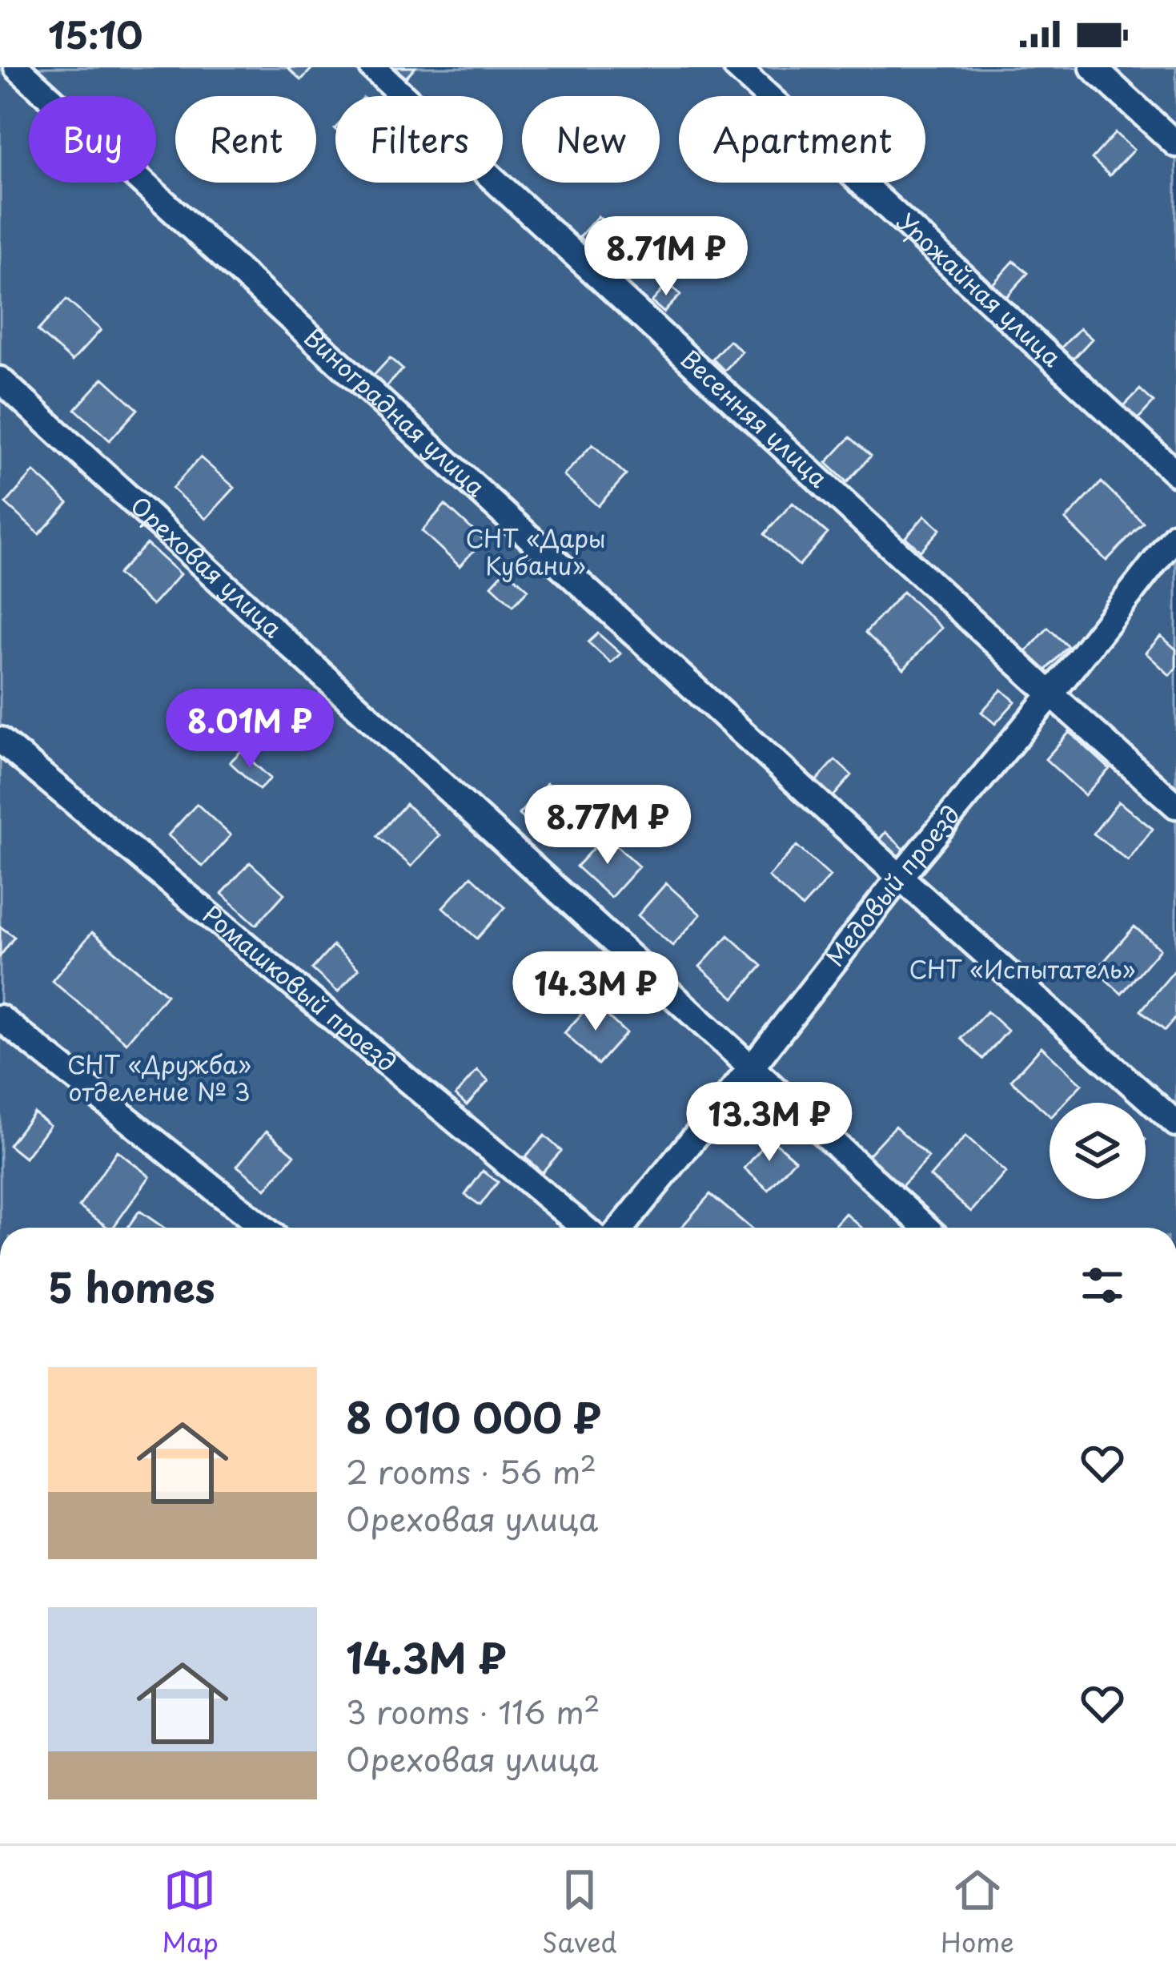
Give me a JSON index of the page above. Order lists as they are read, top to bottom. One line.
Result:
{"streets":{"street":["Урожайная улица","Виноградная улица","Весенняя улица","Ореховая улица","Медовый проезд","Ромашковый проезд"]},"crossings":[["Виноградная улица","Медовый проезд"],["Весенняя улица","Медовый проезд"],["Ореховая улица","Медовый проезд"]],"parks":["СНТ «Дары Кубани»","СНТ «Испытатель»","СНТ «Дружба» отделение № 3"],"page":{"status":"15:10","chip":["Buy","Rent","Filters","New","Apartment"],"price":["8.71M ₽","8.01M ₽","8.77M ₽","14.3M ₽","13.3M ₽"],"heading":"5 homes","list":[{"name":"8 010 000 ₽","note":"2 rooms · 56 m² · Ореховая улица"},{"name":"14.3M ₽","note":"3 rooms · 116 m² · Ореховая улица"}],"tabs":["Map","Saved","Home"]}}
